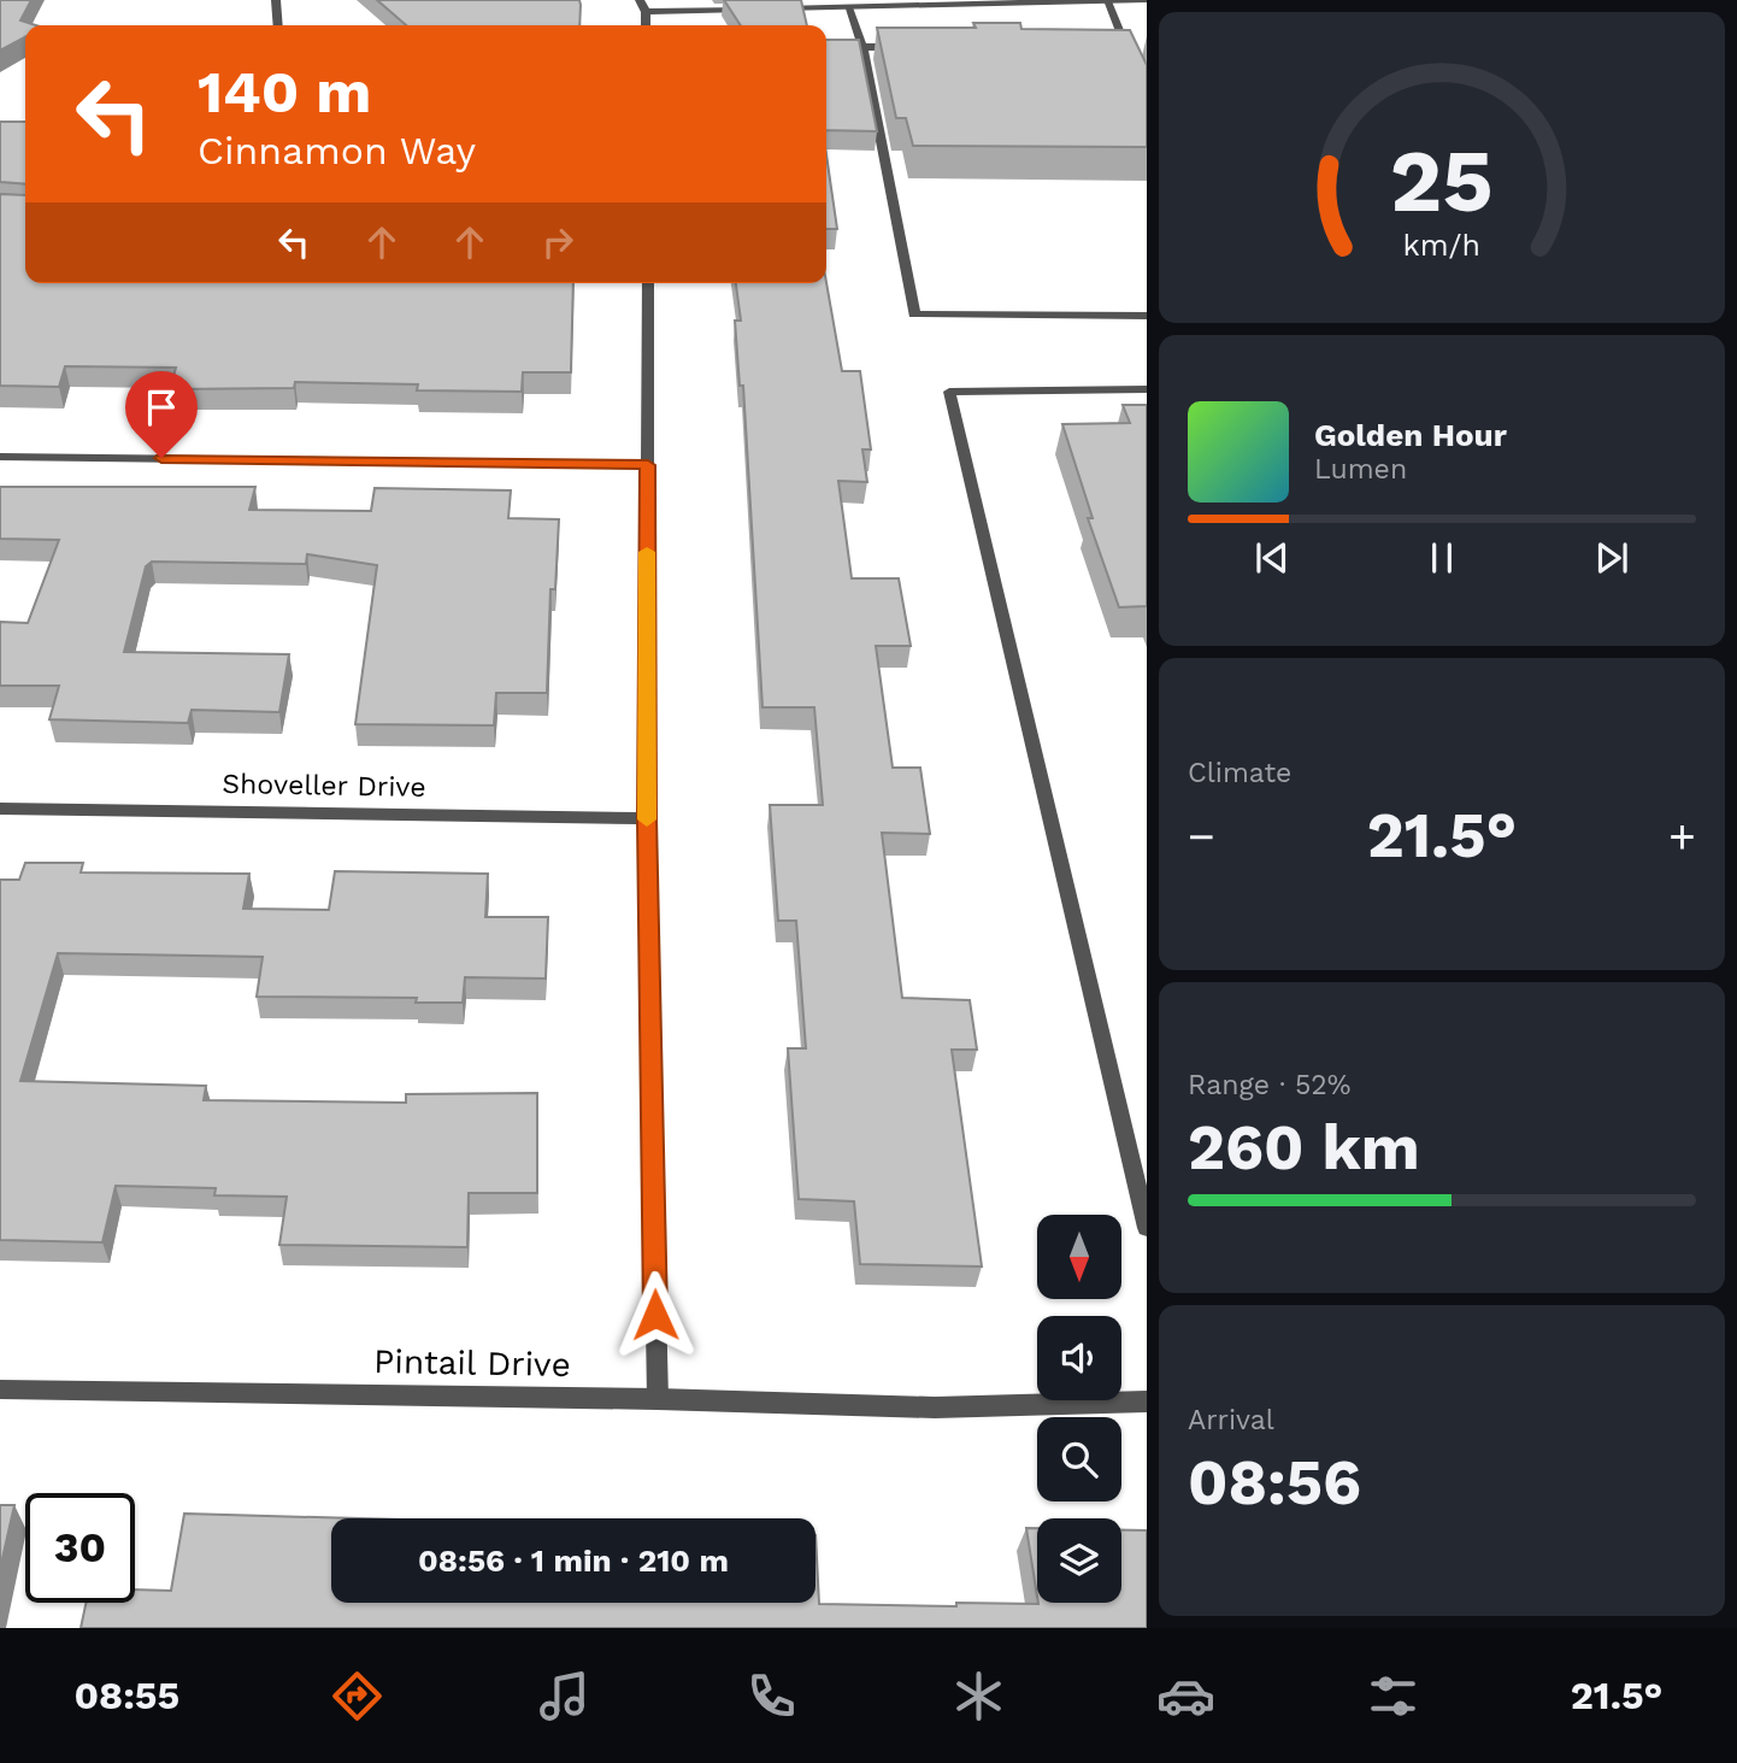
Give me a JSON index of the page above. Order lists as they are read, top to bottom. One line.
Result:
{"streets":{"street":["Shoveller Drive","Pintail Drive"]},"north":"bottom","page":{"turn":["140 m","Cinnamon Way"],"song":["Golden Hour","Lumen"],"tile":["Climate",["Range · 52%","260 km"],["Arrival","08:56"]],"heat":["−","21.5°","+"],"limit":"30","trip":"08:56 · 1 min · 210 m","tabs":["08:55","21.5°"],"gauge":["25","km/h"]}}
